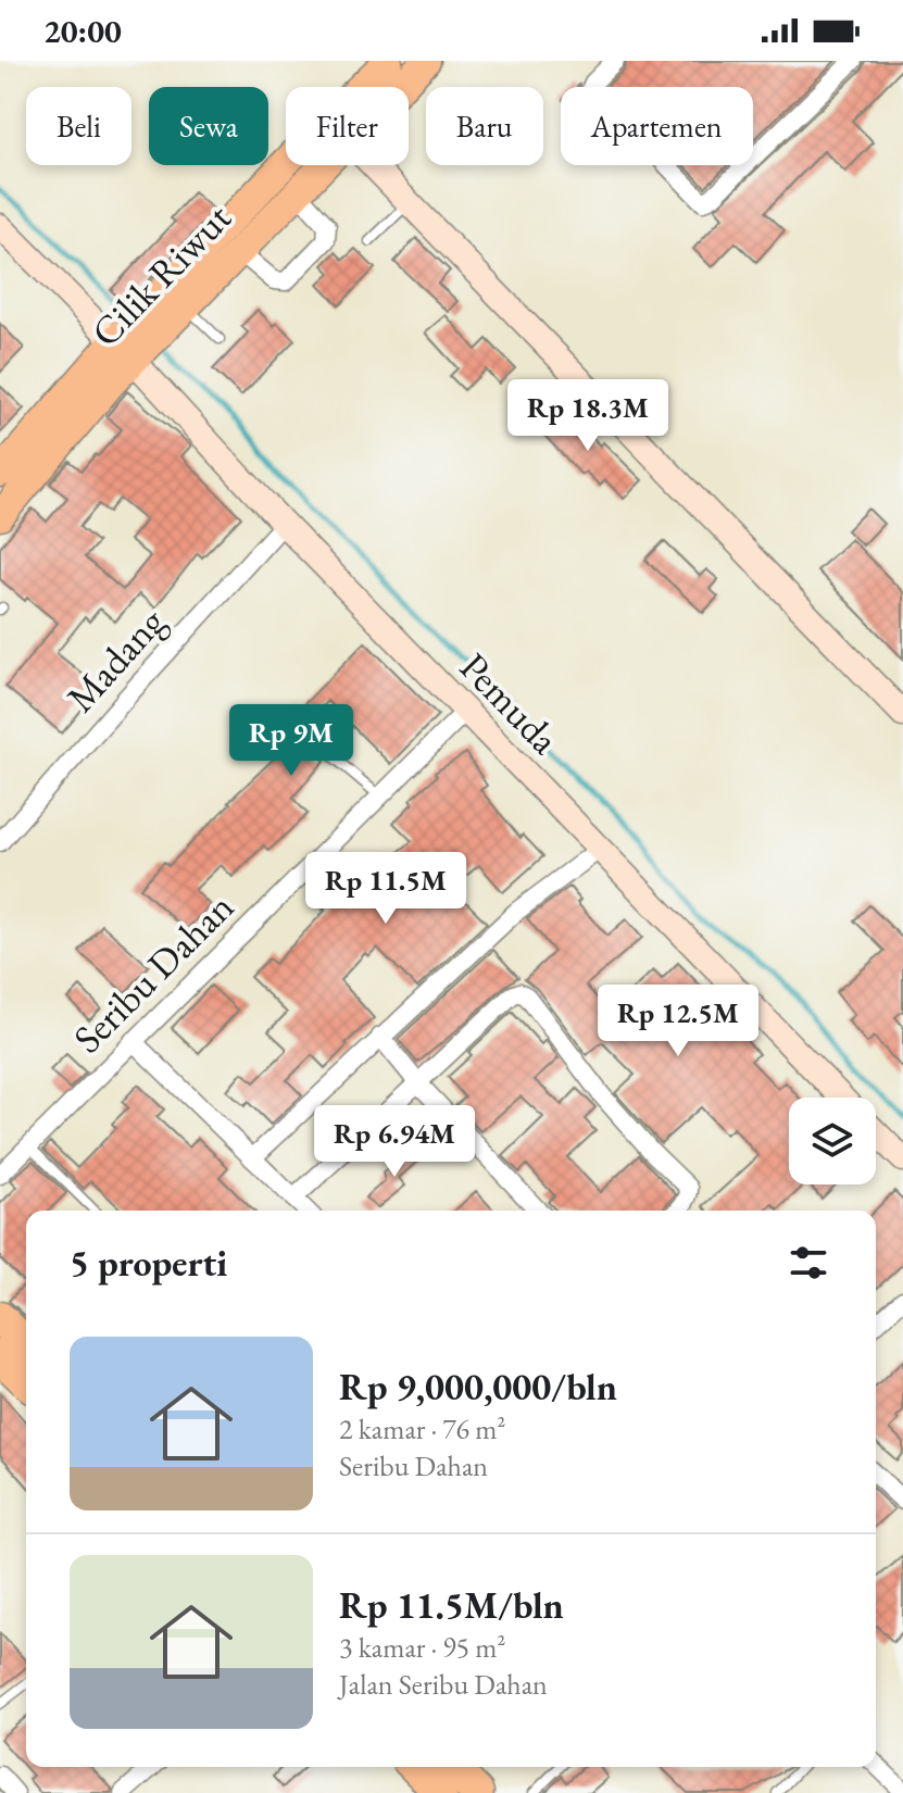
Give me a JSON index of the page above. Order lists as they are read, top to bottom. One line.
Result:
{"streets":{"main road":["Cilik Riwut"],"street":["Madang","Pemuda","Seribu Dahan"]},"crossings":[["Cilik Riwut","Pemuda"],["Madang","Pemuda"],["Pemuda","Seribu Dahan"]],"page":{"status":"20:00","chip":["Beli","Sewa","Filter","Baru","Apartemen"],"price":["Rp 18.3M","Rp 9M","Rp 11.5M","Rp 12.5M","Rp 6.94M"],"heading":"5 properti","list":[{"name":"Rp 9,000,000/bln","note":"2 kamar · 76 m² · Seribu Dahan"},{"name":"Rp 11.5M/bln","note":"3 kamar · 95 m² · Jalan Seribu Dahan"}]}}
